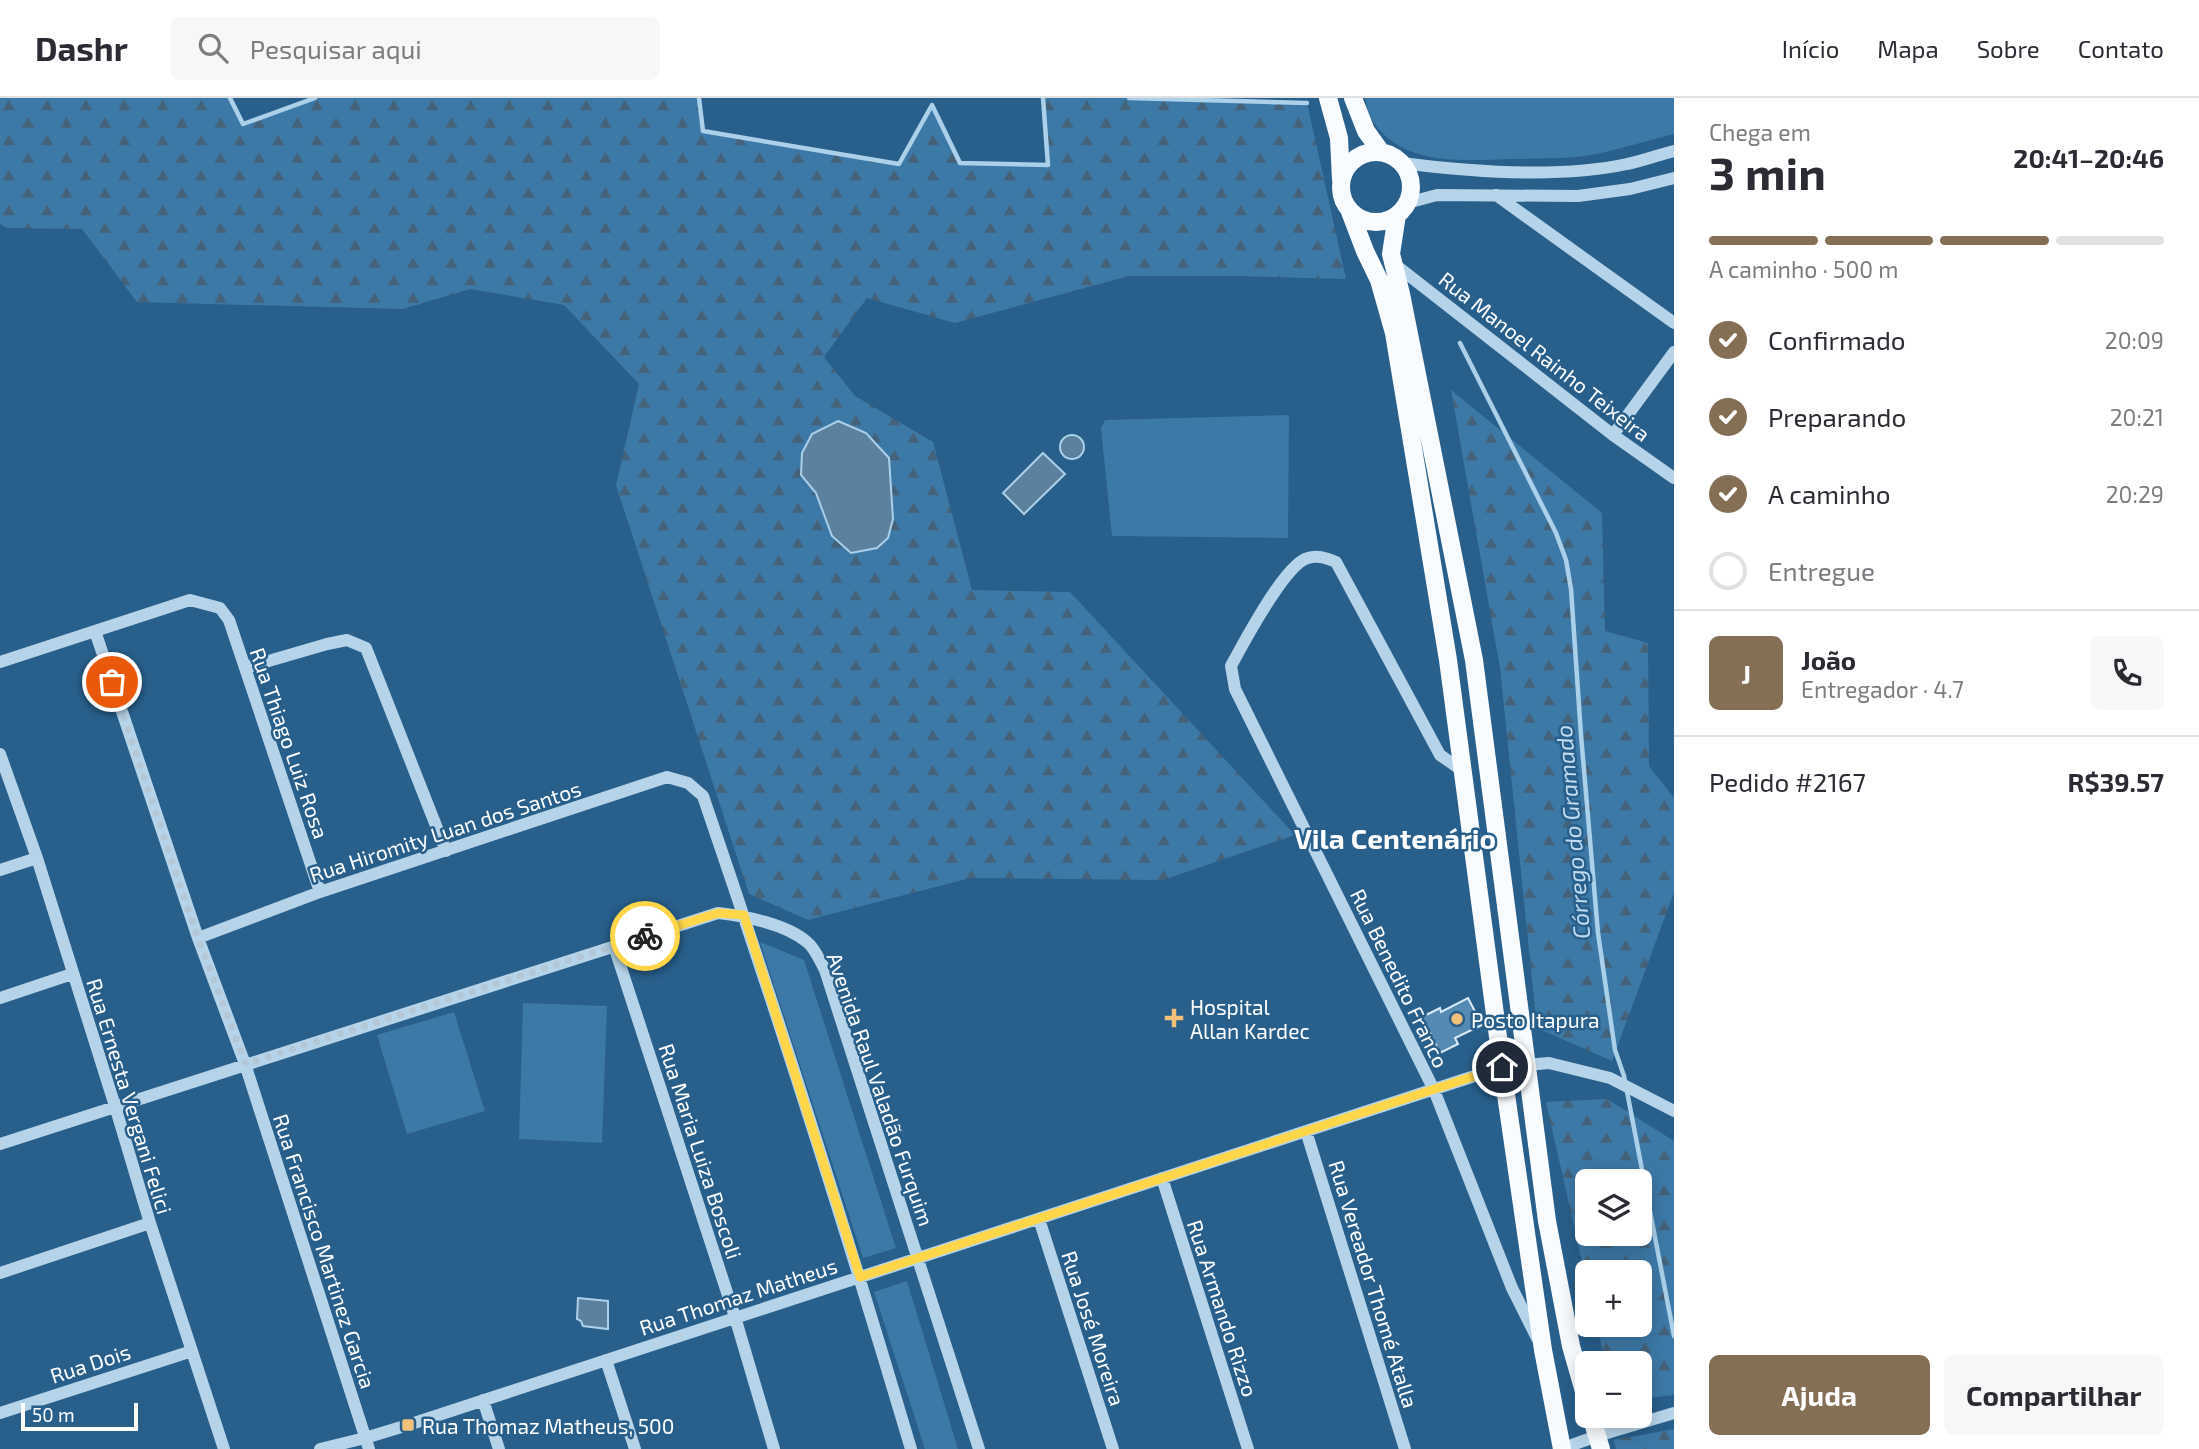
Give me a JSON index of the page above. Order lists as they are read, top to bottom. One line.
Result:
{"streets":{"street":["Rua Manoel Rainho Teixeira","Rua Thiago Luiz Rosa","Rua Hiromity Luan dos Santos","Rua Benedito Franco","Avenida Raul Valadão Furquim","Rua Ernesta Vergani Felici","Rua Maria Luiza Boscoli","Rua Francisco Martinez Garcia","Rua Vereador Thomé Atalla","Rua Thomaz Matheus","Rua Armando Rizzo","Rua José Moreira","Rua Dois"]},"crossings":[["Rua Thiago Luiz Rosa","Rua Hiromity Luan dos Santos"],["Rua Thiago Luiz Rosa","Rua Francisco Martinez Garcia"],["Rua Hiromity Luan dos Santos","Avenida Raul Valadão Furquim"],["Rua Hiromity Luan dos Santos","Rua Francisco Martinez Garcia"],["Rua Benedito Franco","Rua Thomaz Matheus"],["Avenida Raul Valadão Furquim","Rua Thomaz Matheus"],["Rua Ernesta Vergani Felici","Rua Dois"],["Rua Maria Luiza Boscoli","Rua Thomaz Matheus"],["Rua Francisco Martinez Garcia","Rua Thomaz Matheus"],["Rua Vereador Thomé Atalla","Rua Thomaz Matheus"],["Rua Thomaz Matheus","Rua Armando Rizzo"],["Rua Thomaz Matheus","Rua José Moreira"]],"districts":["Vila Centenário"],"water":["Córrego do Gramado"],"places":{"health":["Hospital Allan Kardec"],"other":["Posto Itapura"],"transit":["Rua Thomaz Matheus, 500"]},"scale_bar":"50 m","page":{"header":"Dashr","search":"Pesquisar aqui","nav":["Início","Mapa","Sobre","Contato"],"heading":["3 min","Chega em","20:41–20:46"],"panel":["João","Entregador · 4.7","Pedido #2167","R$39.57"],"bar":"A caminho · 500 m","list":[["Confirmado","20:09"],["Preparando","20:21"],["A caminho","20:29"],"Entregue"],"round":"J","map_buttons":["+","−"],"buttons":["Ajuda","Compartilhar"],"scale":"50 m"}}
